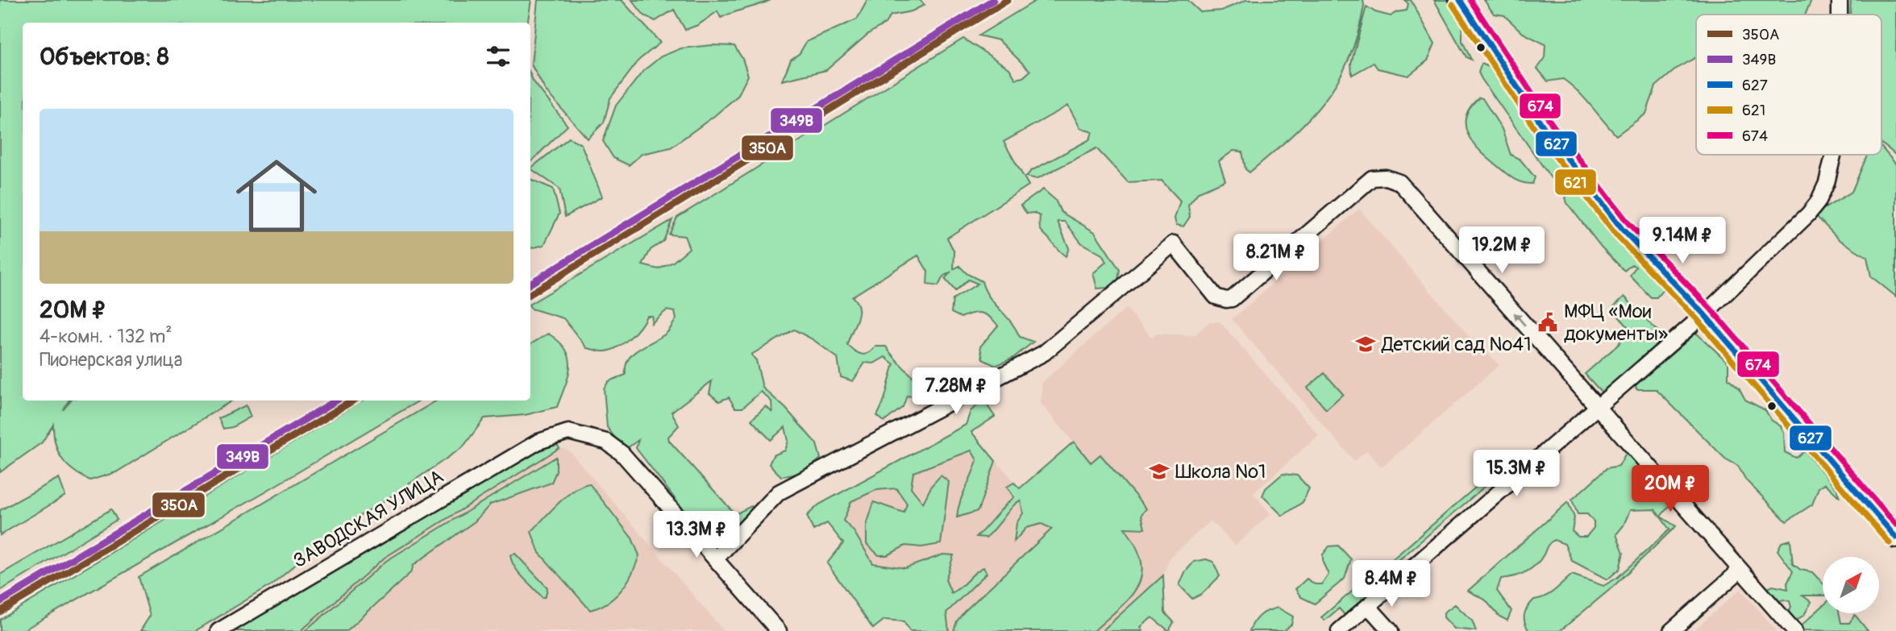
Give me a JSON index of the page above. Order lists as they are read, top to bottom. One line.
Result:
{"streets":{"street":["ЗАВОДСКАЯ УЛИЦА"]},"places":{"public building":["МФЦ «Мои документы»"],"school or university":["Детский сад №41","Школа №1"]},"lines":["transit line 350А","transit line 349В","transit line 627","transit line 674","transit line 621"],"legend":["350А","349В","627","621","674"],"north":"top right","page":{"heading":"Объектов: 8","list":[{"name":"20M ₽","note":"4-комн. · 132 m² · Пионерская улица"}],"price":["9.14M ₽","19.2M ₽","8.21M ₽","7.28M ₽","15.3M ₽","20M ₽","13.3M ₽","8.4M ₽"]}}
